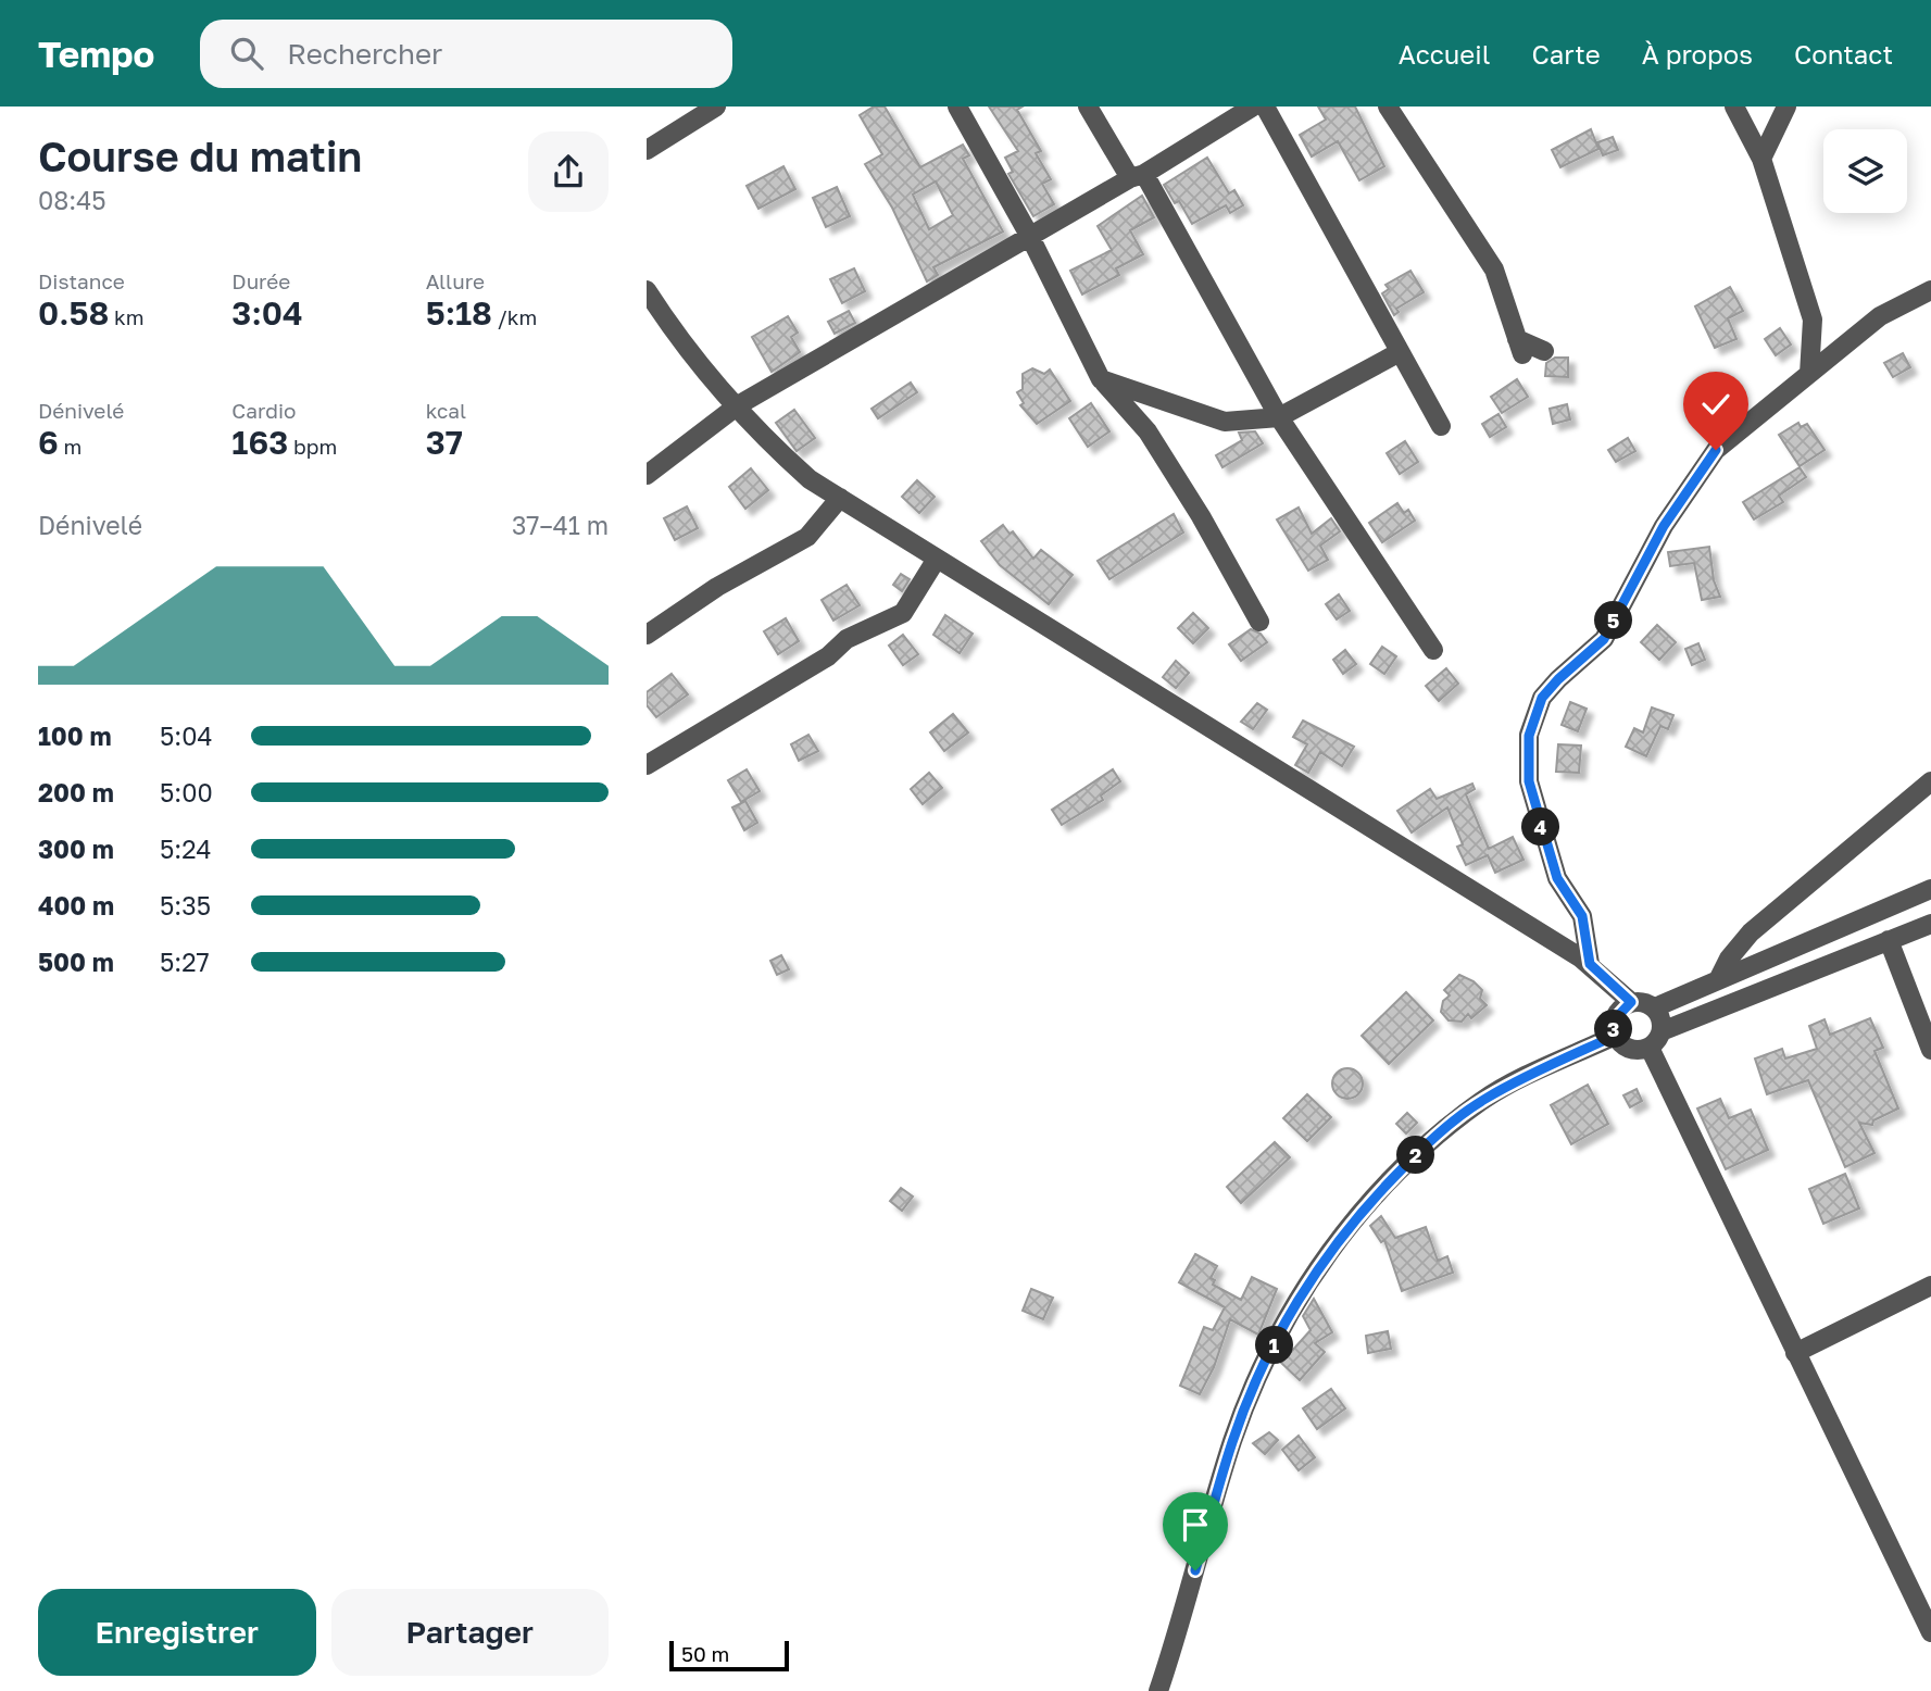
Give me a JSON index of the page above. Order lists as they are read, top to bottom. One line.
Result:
{"scale_bar":"50 m","page":{"header":"Tempo","search":"Rechercher","nav":["Accueil","Carte","À propos","Contact"],"heading":["Course du matin","08:45"],"stats":[["Distance","0.58 km"],["Durée","3:04"],["Allure","5:18 /km"],["Dénivelé","6 m"],["Cardio","163 bpm"],["kcal","37"]],"chart":["Dénivelé","37–41 m"],"pins":["5","4","3","2","1"],"list":[{"name":"100 m","note":"5:04"},{"name":"200 m","note":"5:00"},{"name":"300 m","note":"5:24"},{"name":"400 m","note":"5:35"},{"name":"500 m","note":"5:27"}],"buttons":["Enregistrer","Partager"],"scale":"50 m"}}
